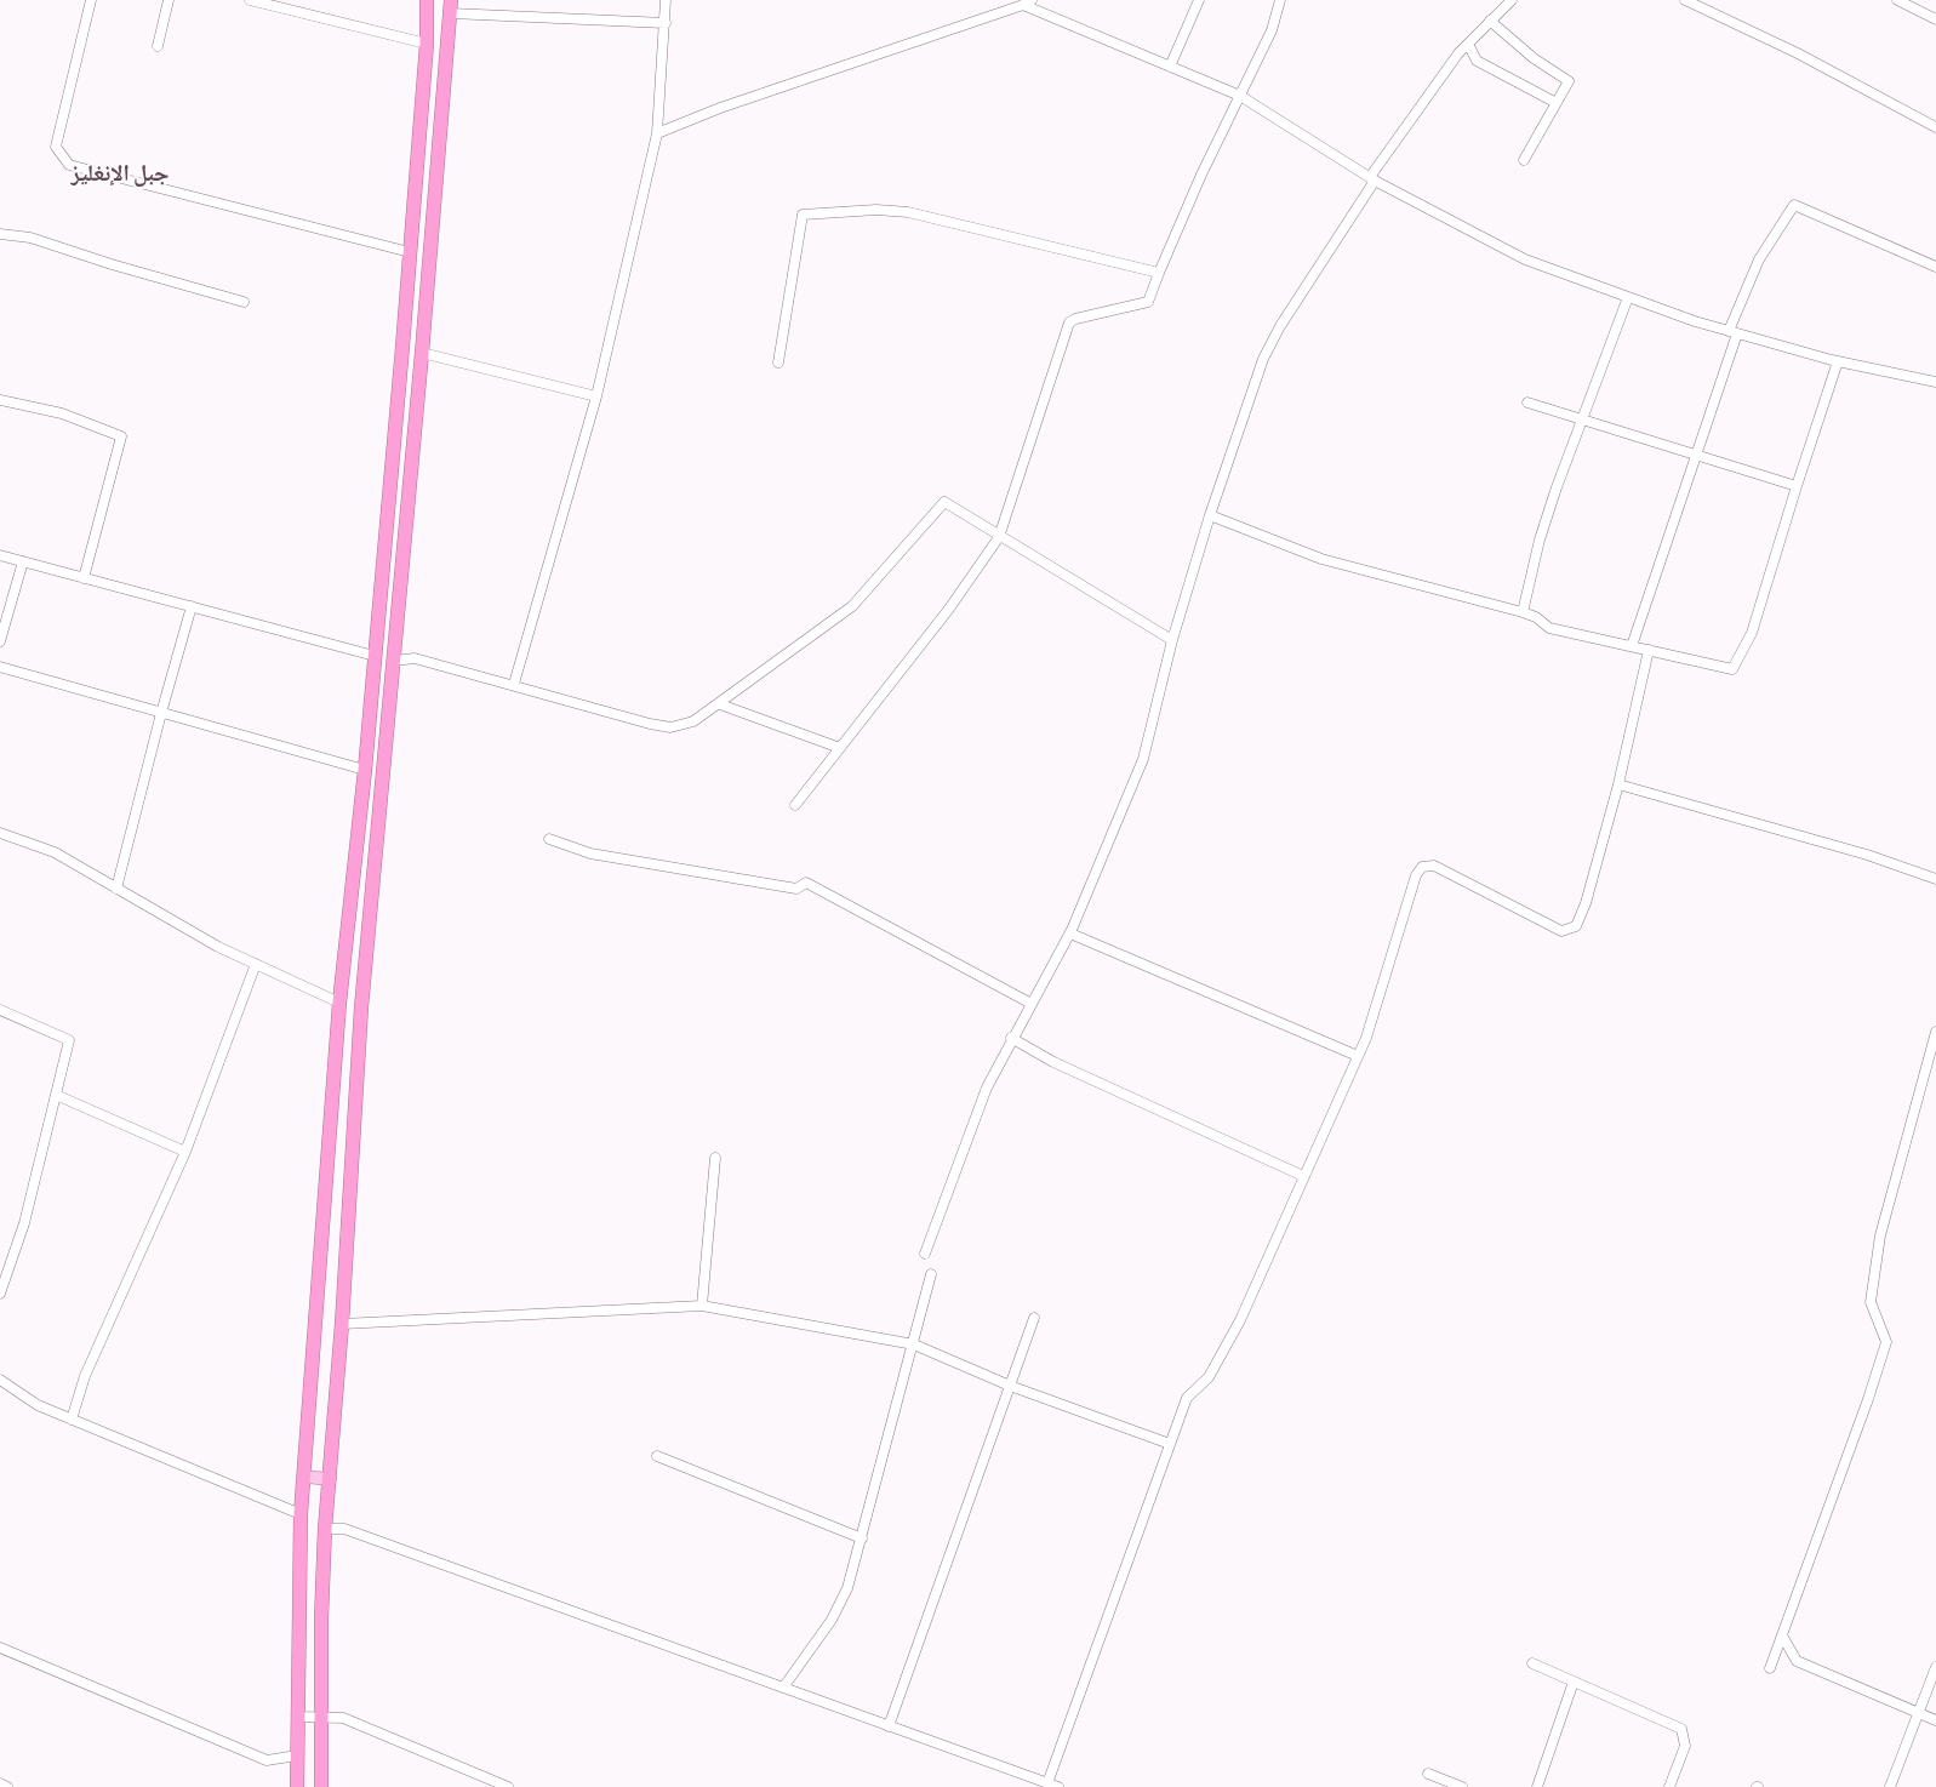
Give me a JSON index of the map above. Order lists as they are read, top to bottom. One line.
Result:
{"districts":["جبل الإنغليز"]}
